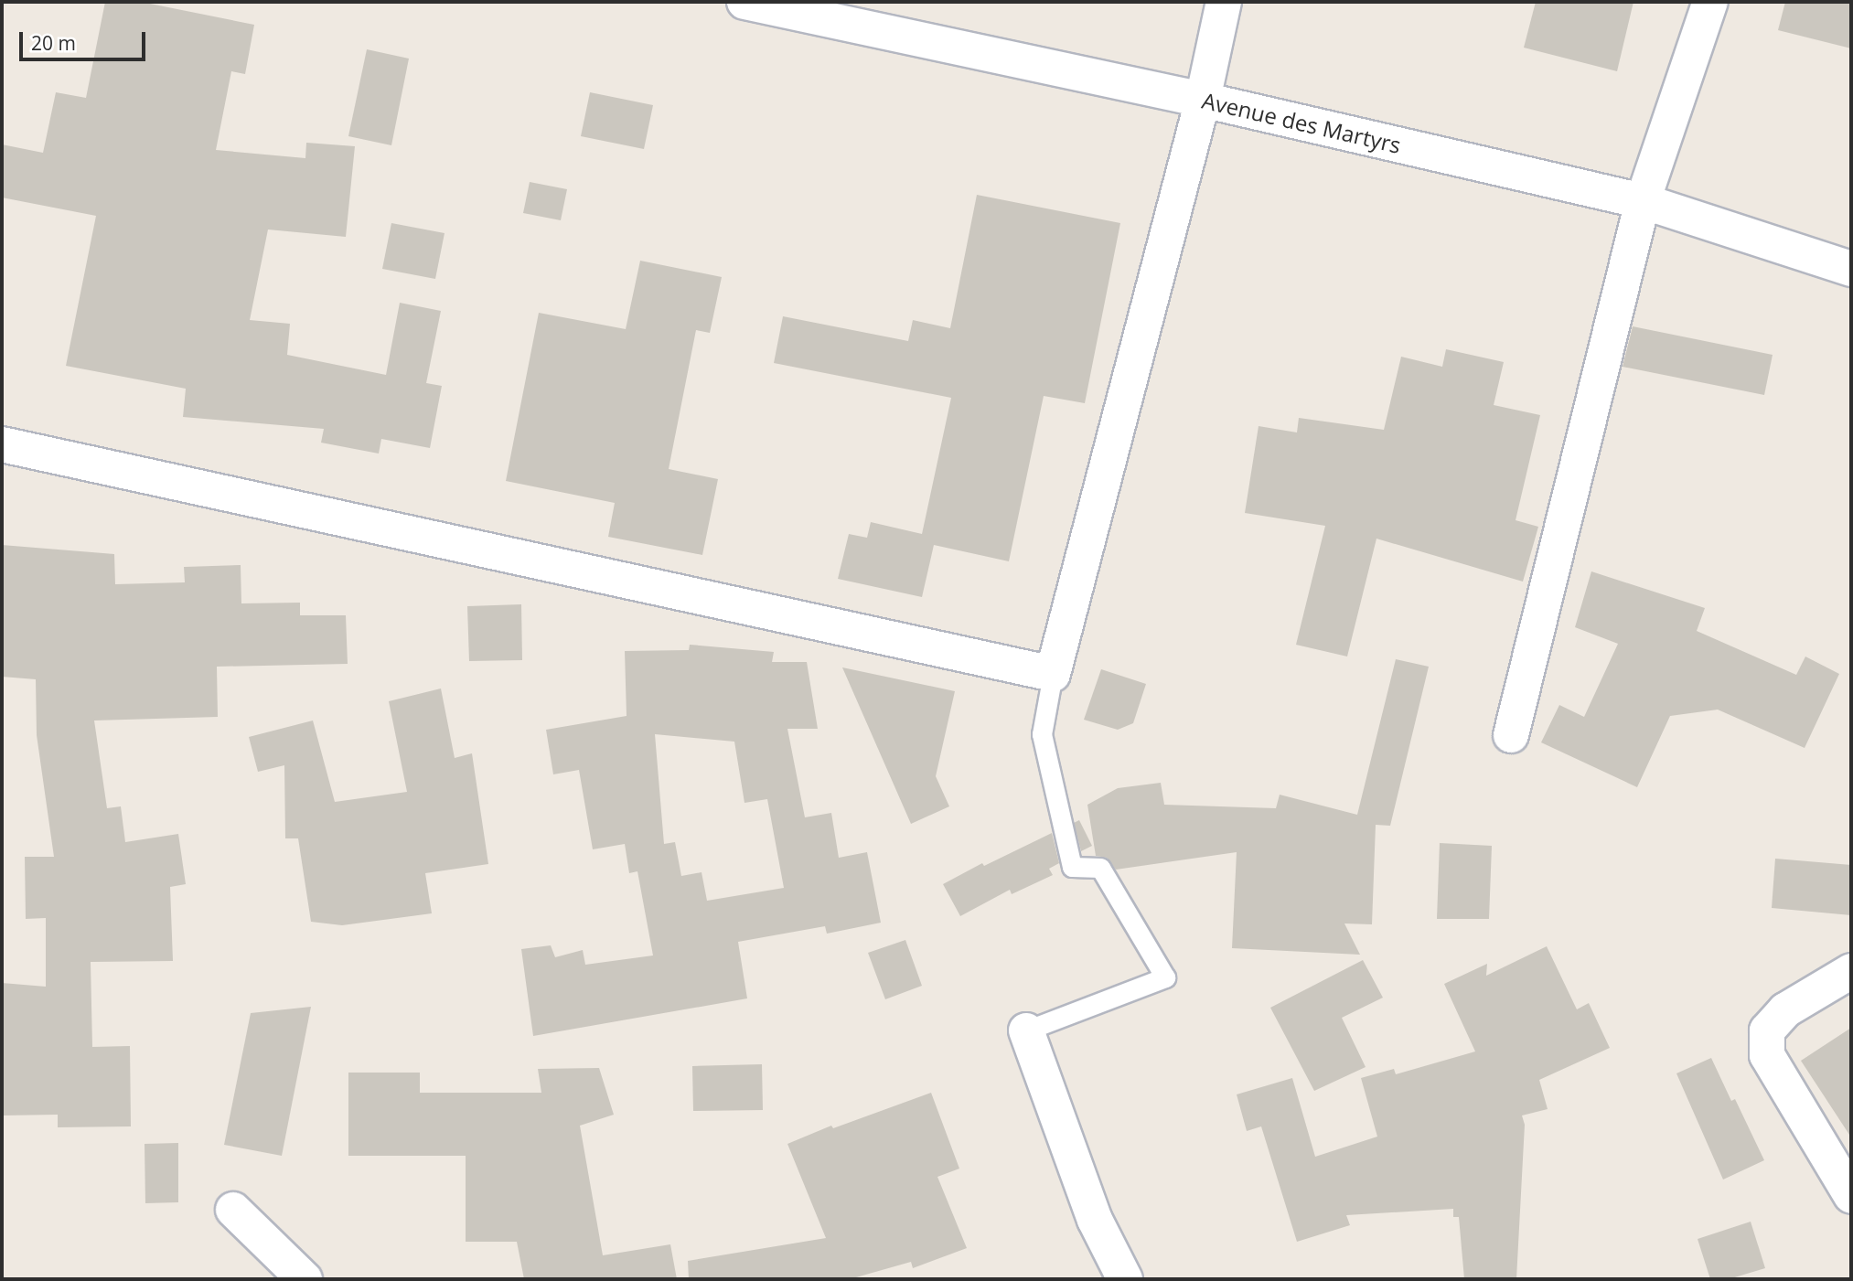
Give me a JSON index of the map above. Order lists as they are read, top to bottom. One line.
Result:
{"streets":{"street":["Avenue des Martyrs"]},"scale_bar":"20 m"}
